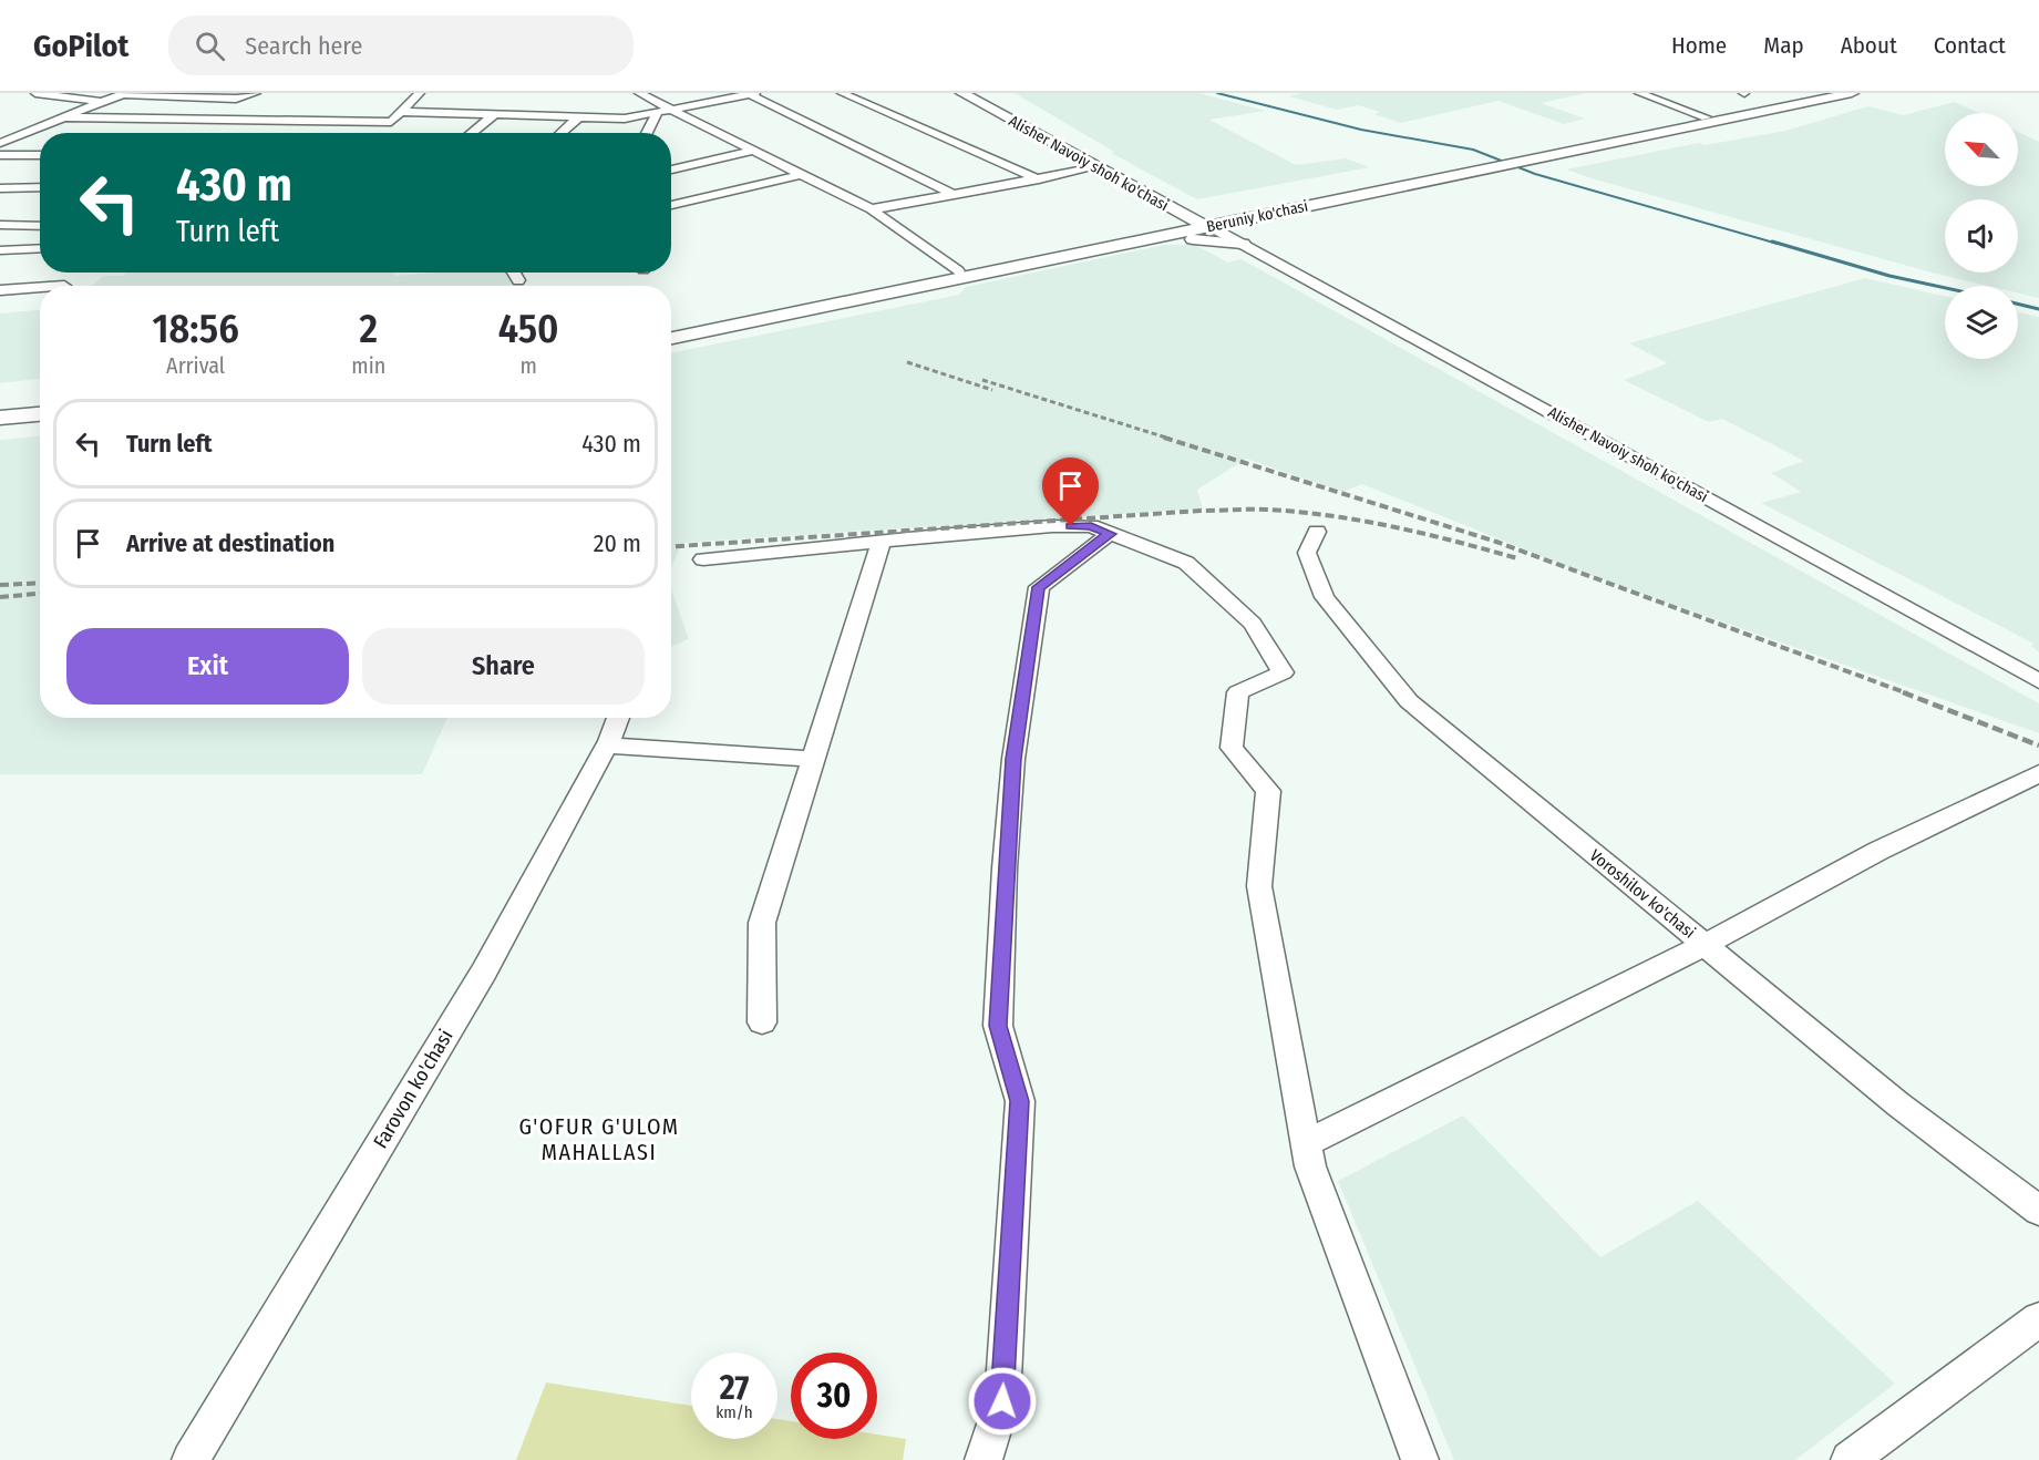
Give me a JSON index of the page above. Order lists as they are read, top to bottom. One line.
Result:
{"streets":{"main road":["Alisher Navoiy shoh ko'chasi","Beruniy ko'chasi"],"street":["Voroshilov ko'chasi","Farovon ko'chasi"]},"crossings":[["Alisher Navoiy shoh ko'chasi","Beruniy ko'chasi"]],"districts":["G'OFUR G'ULOM MAHALLASI"],"north":"top left","page":{"header":"GoPilot","search":"Search here","nav":["Home","Map","About","Contact"],"turn":["430 m","Turn left"],"eta":["18:56","Arrival","2","min","450","m"],"list":[{"name":"Turn left","value":"430 m"},{"name":"Arrive at destination","value":"20 m"}],"buttons":["Exit","Share"],"speed":"27 km/h","limit":"30"}}
